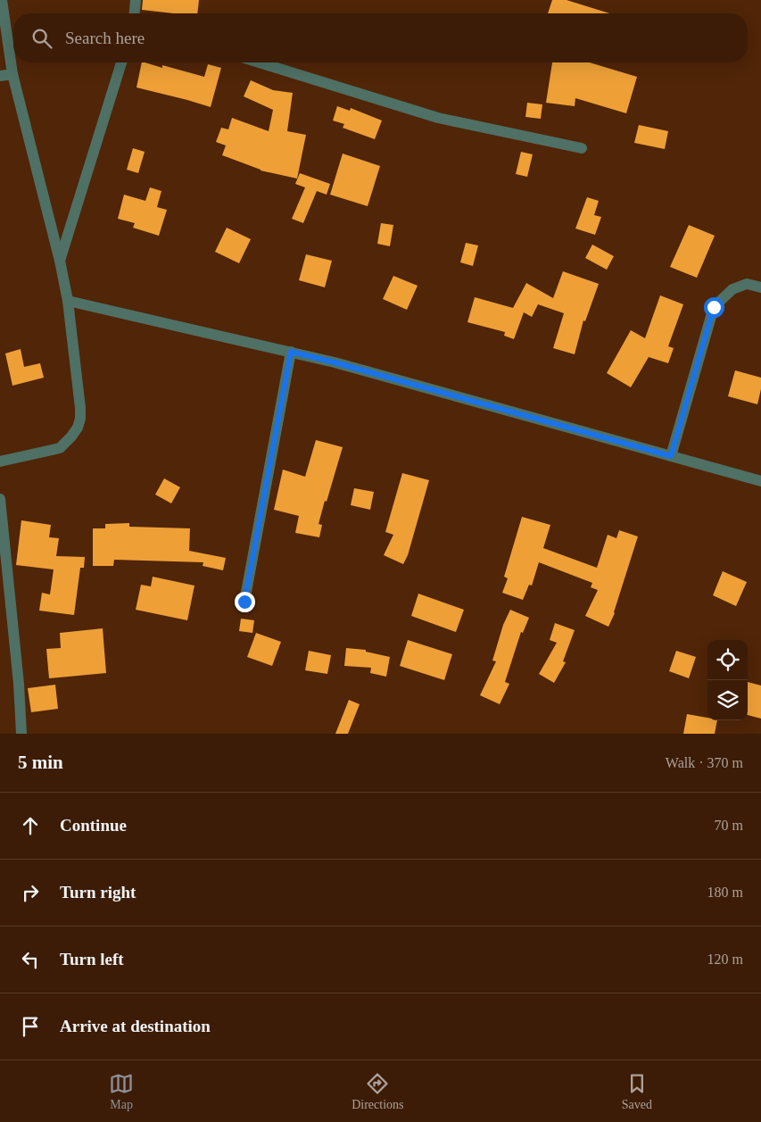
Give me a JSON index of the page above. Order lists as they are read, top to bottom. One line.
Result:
{"page":{"search":"Search here","heading":["5 min","Walk · 370 m"],"list":[["Continue","70 m"],["Turn right","180 m"],["Turn left","120 m"],"Arrive at destination"],"nav":["Map","Directions","Saved"]}}
